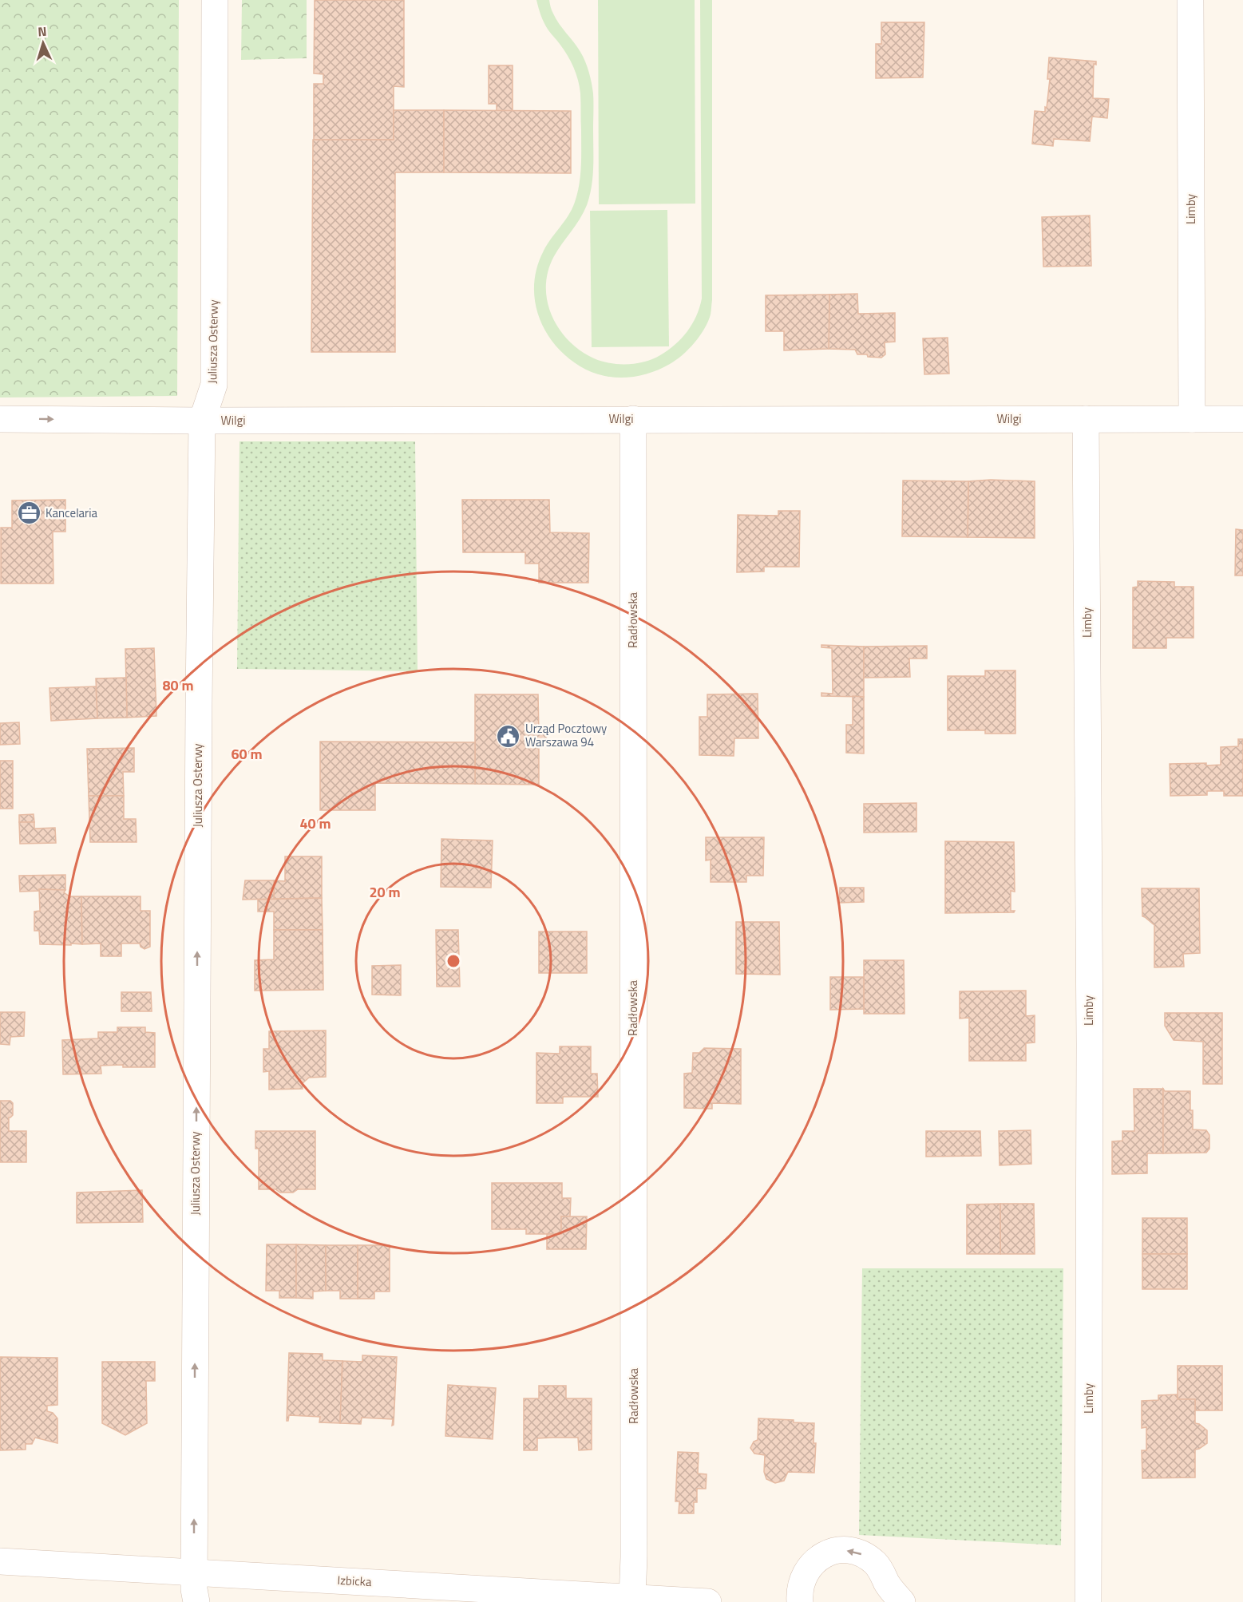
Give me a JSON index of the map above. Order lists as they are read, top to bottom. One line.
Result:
{"streets":{"street":["Limby","Juliusza Osterwy","Wilgi","Radłowska","Izbicka"]},"crossings":[["Limby","Wilgi"],["Juliusza Osterwy","Wilgi"],["Juliusza Osterwy","Izbicka"],["Wilgi","Radłowska"],["Radłowska","Izbicka"]],"one_way":["Juliusza Osterwy"],"places":{"office":["Kancelaria"],"public building":["Urząd Pocztowy Warszawa 94"]},"north":"top","rings":["80 m","60 m","40 m","20 m"]}
